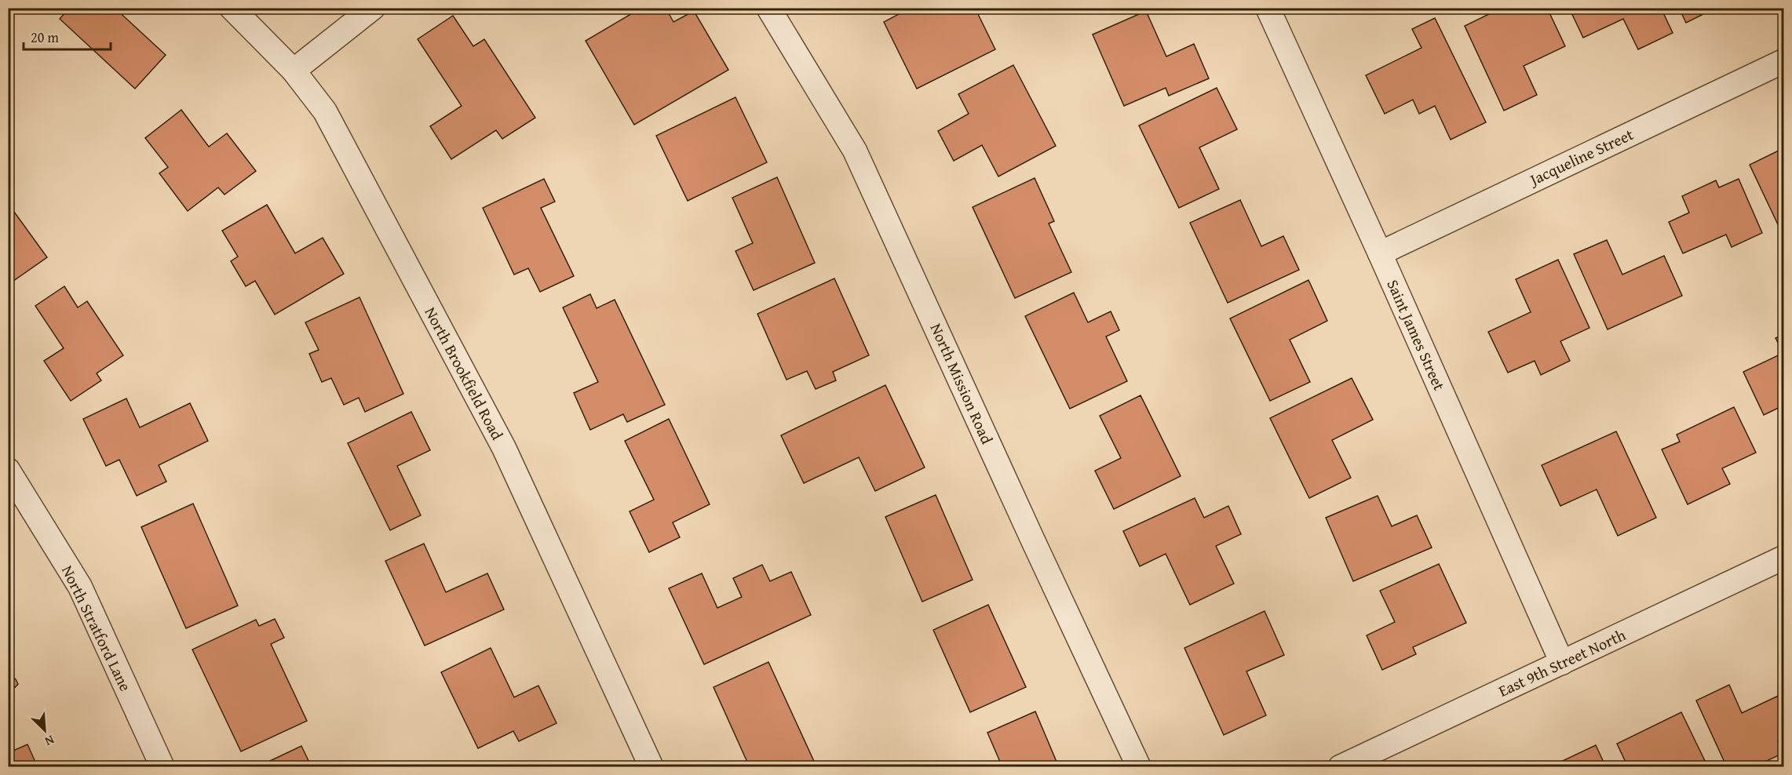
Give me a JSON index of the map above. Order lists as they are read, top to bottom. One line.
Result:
{"streets":{"street":["Jacqueline Street","Saint James Street","North Brookfield Road","North Mission Road","North Stratford Lane","East 9th Street North"]},"crossings":[["Jacqueline Street","Saint James Street"],["Saint James Street","East 9th Street North"]],"scale_bar":"20 m","north":"bottom right"}
